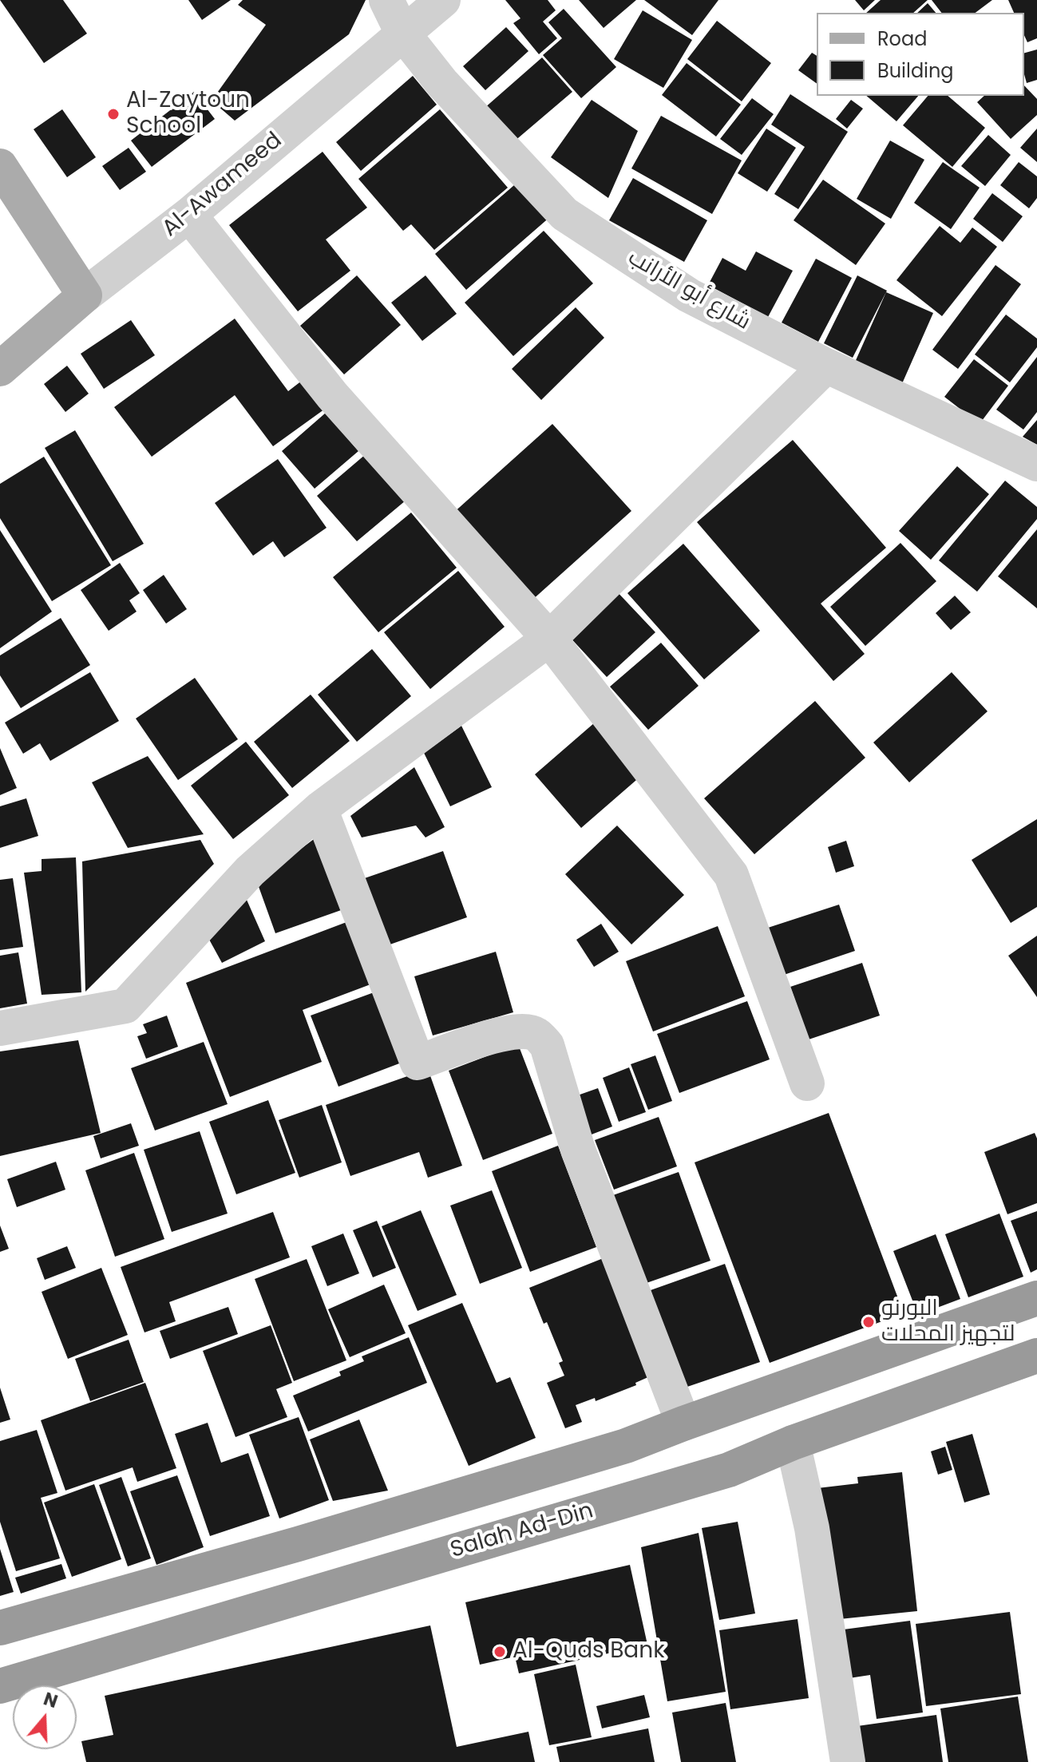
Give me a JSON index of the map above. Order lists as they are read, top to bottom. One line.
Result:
{"streets":{"highway":["Salah Ad-Din"],"main road":["Al-Awameed"],"street":["شارع أبو الأرانب"]},"crossings":[["Al-Awameed","شارع أبو الأرانب"]],"places":["Al-Zaytoun School","البورنو لتجهيز المحلات","Al-Quds Bank"],"legend":["Road","Building"],"north":"top"}
